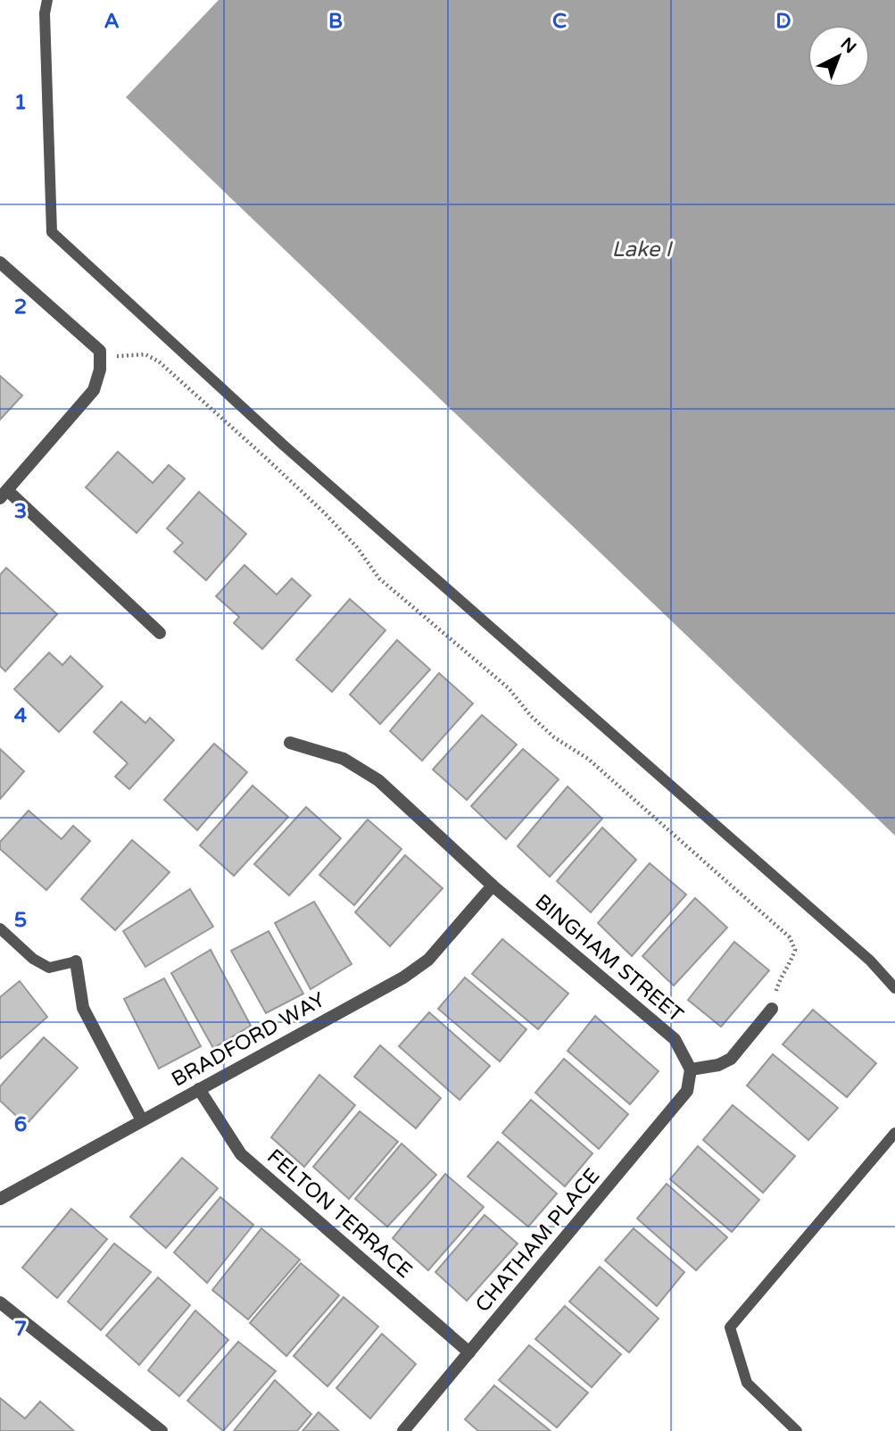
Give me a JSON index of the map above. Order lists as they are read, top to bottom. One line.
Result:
{"streets":{"street":["BINGHAM STREET","BRADFORD WAY","FELTON TERRACE","CHATHAM PLACE"]},"crossings":[["BINGHAM STREET","BRADFORD WAY"],["BINGHAM STREET","CHATHAM PLACE"],["BRADFORD WAY","FELTON TERRACE"],["FELTON TERRACE","CHATHAM PLACE"]],"water":["Lake I"],"north":"top right","grid":{"columns":["A","B","C","D"],"rows":["1","2","3","4","5","6","7"]}}
